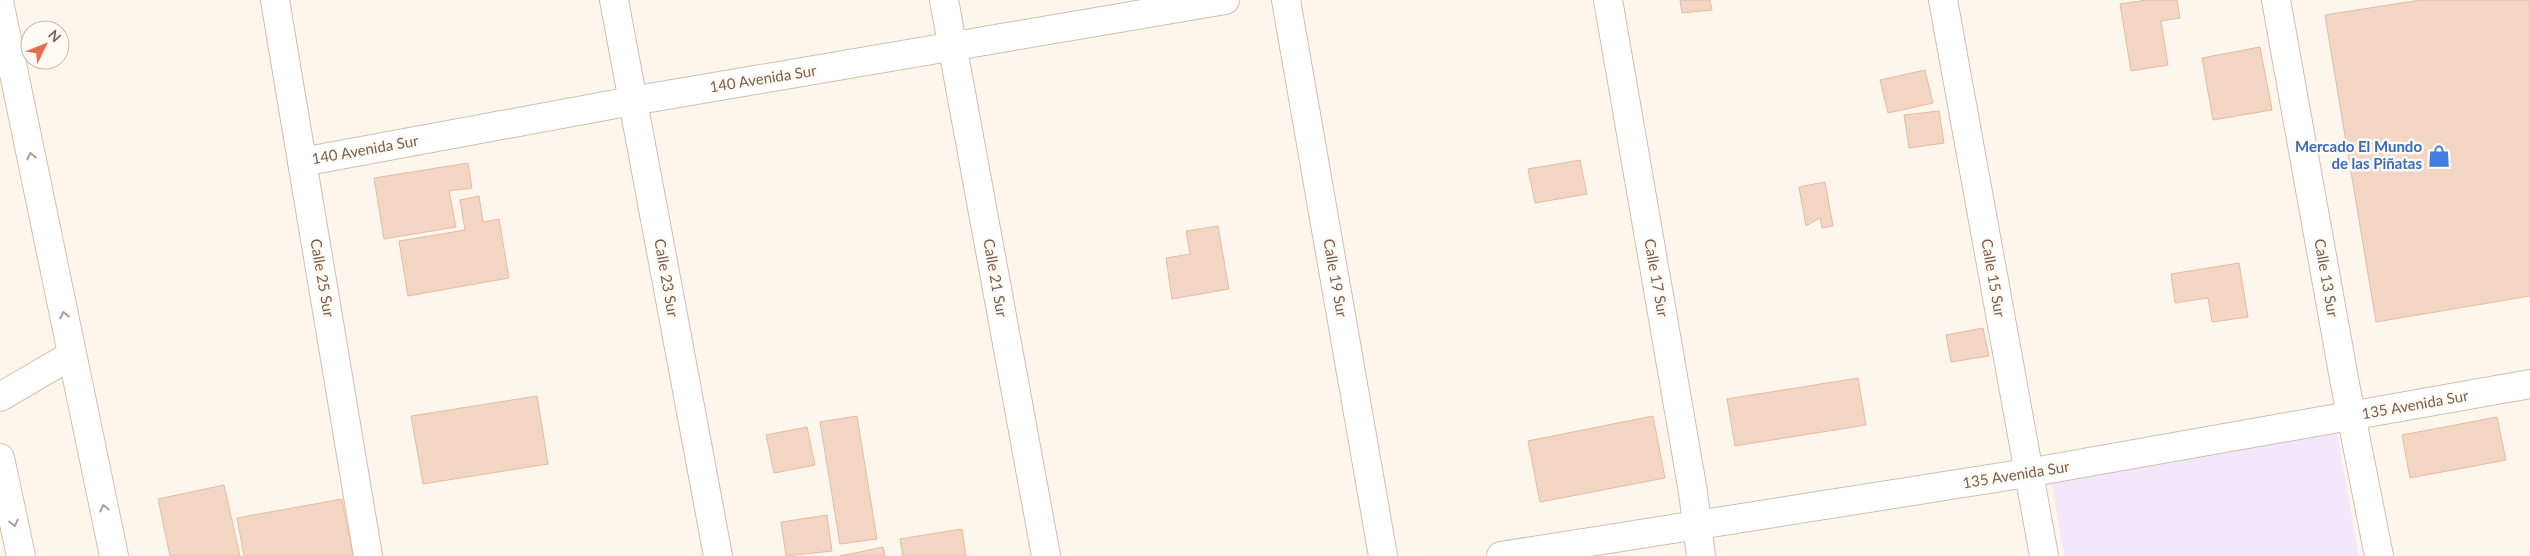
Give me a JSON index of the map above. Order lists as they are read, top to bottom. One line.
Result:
{"streets":{"street":["140 Avenida Sur","Calle 25 Sur","Calle 23 Sur","Calle 21 Sur","Calle 19 Sur","Calle 17 Sur","Calle 15 Sur","Calle 13 Sur","135 Avenida Sur"]},"crossings":[["140 Avenida Sur","Calle 25 Sur"],["140 Avenida Sur","Calle 23 Sur"],["140 Avenida Sur","Calle 21 Sur"],["Calle 17 Sur","135 Avenida Sur"],["Calle 15 Sur","135 Avenida Sur"],["Calle 13 Sur","135 Avenida Sur"]],"places":{"shop":["Mercado El Mundo de las Piñatas"]},"north":"top right"}
